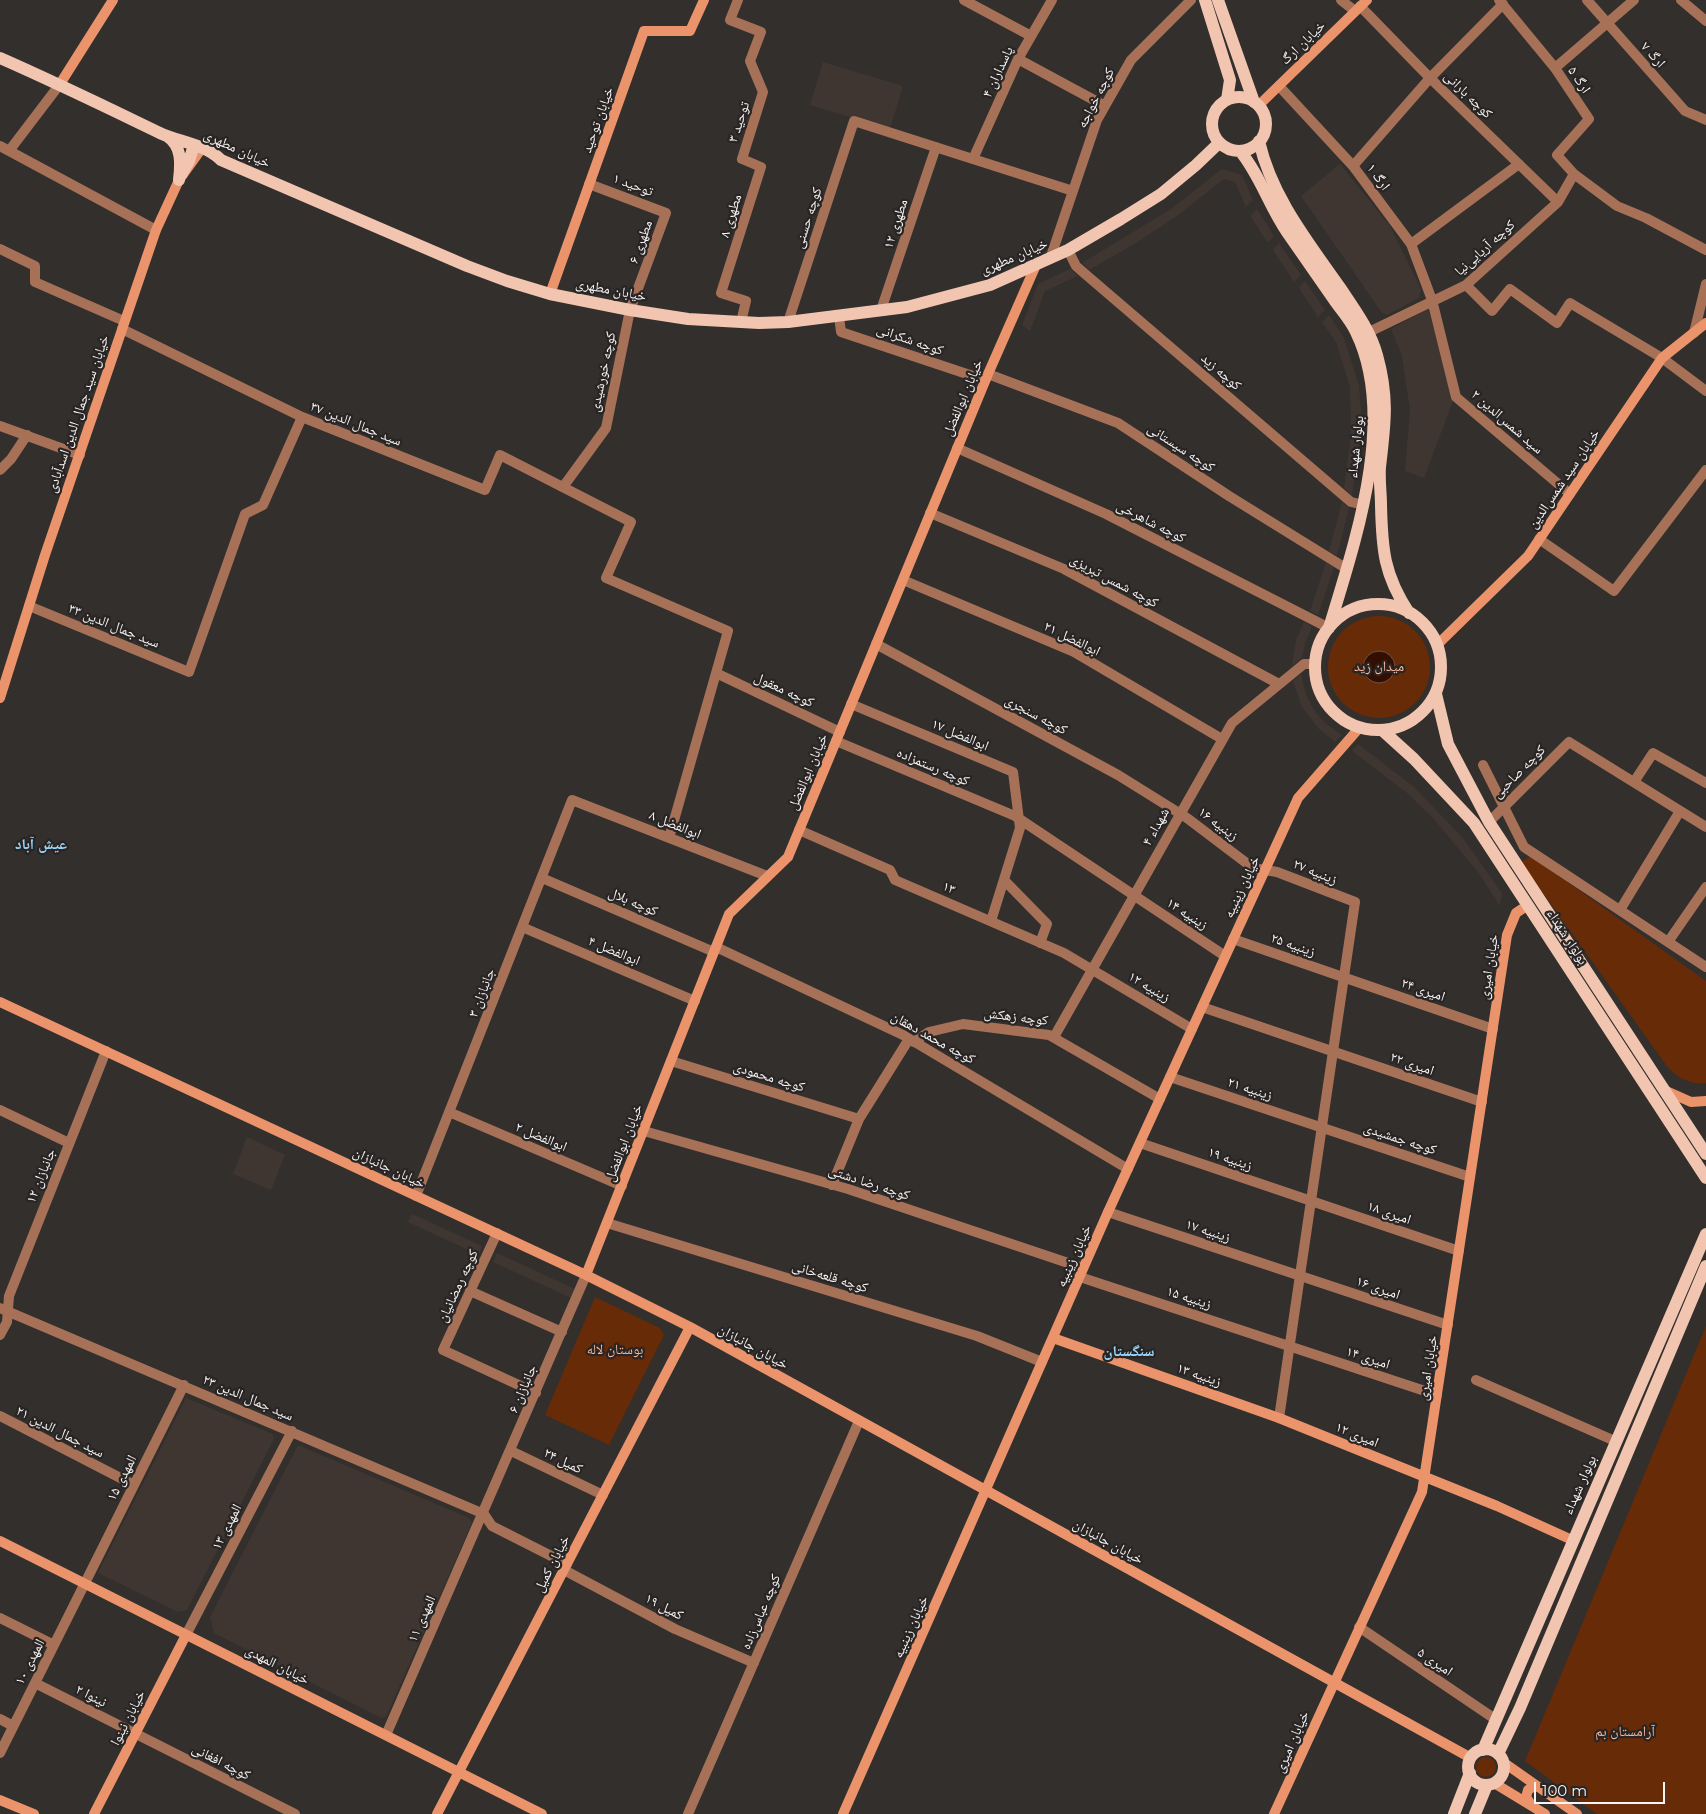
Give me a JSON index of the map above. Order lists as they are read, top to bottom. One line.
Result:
{"streets":{"main road":["خیابان مطهری","بولوار شهداء"],"street":["خیابان ارگ","ارگ ۷","پاسداران ۴","ارگ ۵","کوچه بارانی","کوچه خواجه","خیابان توحید","توحید ۳","ارگ ۱","توحید ۱","مطهری ۸","کوچه حسنی","مطهری ۱۲","مطهری ۶","کوچه آریایی‌نیا","کوچه شکرانی","کوچه خورشیدی","کوچه زید","خیابان ابوالفضل","خیابان سید جمال الدین اسدآبادی","سید شمس‌الدین ۲","سید جمال الدین ۳۷","کوچه سیستانی","خیابان سید شمس‌الدین","کوچه شاهرخی","کوچه شمس تبریزی","سید جمال الدین ۳۳","ابوالفضل ۲۱","کوچه معقول","کوچه سنجری","ابوالفضل ۱۷","کوچه رستمزاده","کوچه صاحبی","زینبیه ۱۶","ابوالفضل ۸","شهداء ۴","زینبیه ۲۷","خیابان زینبیه","۱۳","کوچه بلال","زینبیه ۱۴","زینبیه ۲۵","ابوالفضل ۴","خیابان امیری","زینبیه ۱۲","امیری ۲۴","جانبازان ۳","کوچه زهکش","کوچه محمد دهقان","امیری ۲۲","کوچه محمودی","زینبیه ۲۱","ابوالفضل ۲","کوچه جمشیدی","زینبیه ۱۹","خیابان جانبازان","جانبازان ۱۲","کوچه رضا دشتی","امیری ۱۸","زینبیه ۱۷","کوچه قلعه‌خانی","کوچه رمضانیان","امیری ۱۶","زینبیه ۱۵","امیری ۱۴","زینبیه ۱۳","جانبازان ۶","سید جمال الدین ۲۳","سید جمال الدین ۲۱","امیری ۱۲","کمیل ۲۴","المهدی ۱۵","المهدی ۱۳","خیابان کمیل","کمیل ۱۹","کوچه عباس‌زاده","المهدی ۱۱","المهدی ۱۰","امیری ۵","خیابان المهدی","نینوا ۲","خیابان نینوا","کوچه افغانی"]},"crossings":[["خیابان ارگ","کوچه بارانی"],["خیابان ارگ","خیابان مطهری"],["خیابان ارگ","ارگ ۱"],["خیابان ارگ","بولوار شهداء"],["ارگ ۵","کوچه آریایی‌نیا"],["کوچه بارانی","کوچه آریایی‌نیا"],["کوچه خواجه","خیابان مطهری"],["خیابان توحید","خیابان مطهری"],["خیابان توحید","توحید ۱"],["توحید ۳","مطهری ۸"],["خیابان مطهری","مطهری ۸"],["خیابان مطهری","کوچه حسنی"],["خیابان مطهری","مطهری ۱۲"],["خیابان مطهری","مطهری ۶"],["خیابان مطهری","کوچه شکرانی"],["خیابان مطهری","کوچه خورشیدی"],["خیابان مطهری","کوچه زید"],["خیابان مطهری","خیابان ابوالفضل"],["خیابان مطهری","بولوار شهداء"],["ارگ ۱","کوچه آریایی‌نیا"],["ارگ ۱","سید شمس‌الدین ۲"],["توحید ۱","مطهری ۶"],["کوچه حسنی","مطهری ۱۲"],["مطهری ۶","کوچه خورشیدی"],["کوچه آریایی‌نیا","سید شمس‌الدین ۲"],["کوچه آریایی‌نیا","بولوار شهداء"],["کوچه شکرانی","خیابان ابوالفضل"],["کوچه شکرانی","کوچه سیستانی"],["کوچه خورشیدی","سید جمال الدین ۳۷"],["کوچه زید","بولوار شهداء"],["خیابان ابوالفضل","کوچه سیستانی"],["خیابان ابوالفضل","کوچه شاهرخی"],["خیابان ابوالفضل","کوچه شمس تبریزی"],["خیابان ابوالفضل","ابوالفضل ۲۱"],["خیابان ابوالفضل","کوچه معقول"],["خیابان ابوالفضل","کوچه سنجری"],["خیابان ابوالفضل","ابوالفضل ۱۷"],["خیابان ابوالفضل","کوچه رستمزاده"],["خیابان ابوالفضل","ابوالفضل ۸"],["خیابان ابوالفضل","۱۳"],["خیابان ابوالفضل","کوچه بلال"],["خیابان ابوالفضل","ابوالفضل ۴"],["خیابان ابوالفضل","کوچه محمد دهقان"],["خیابان ابوالفضل","کوچه محمودی"],["خیابان ابوالفضل","ابوالفضل ۲"],["خیابان ابوالفضل","خیابان جانبازان"],["خیابان ابوالفضل","کوچه رضا دشتی"],["خیابان ابوالفضل","کوچه قلعه‌خانی"],["خیابان ابوالفضل","جانبازان ۶"],["خیابان سید جمال الدین اسدآبادی","سید جمال الدین ۳۷"],["خیابان سید جمال الدین اسدآبادی","سید جمال الدین ۳۳"],["سید شمس‌الدین ۲","خیابان سید شمس‌الدین"],["سید جمال الدین ۳۷","سید جمال الدین ۳۳"],["بولوار شهداء","کوچه سیستانی"],["بولوار شهداء","خیابان سید شمس‌الدین"],["بولوار شهداء","کوچه شاهرخی"],["بولوار شهداء","کوچه صاحبی"],["بولوار شهداء","شهداء ۴"],["بولوار شهداء","خیابان زینبیه"],["بولوار شهداء","خیابان امیری"],["بولوار شهداء","خیابان جانبازان"],["بولوار شهداء","امیری ۱۲"],["بولوار شهداء","امیری ۵"],["خیابان سید شمس‌الدین","کوچه شاهرخی"],["خیابان سید شمس‌الدین","شهداء ۴"],["خیابان سید شمس‌الدین","خیابان زینبیه"],["کوچه شاهرخی","شهداء ۴"],["کوچه شاهرخی","خیابان زینبیه"],["کوچه شمس تبریزی","شهداء ۴"],["ابوالفضل ۲۱","شهداء ۴"],["کوچه معقول","کوچه رستمزاده"],["کوچه سنجری","زینبیه ۱۶"],["کوچه سنجری","شهداء ۴"],["ابوالفضل ۱۷","کوچه رستمزاده"],["کوچه رستمزاده","شهداء ۴"],["کوچه رستمزاده","زینبیه ۱۴"],["زینبیه ۱۶","شهداء ۴"],["زینبیه ۱۶","زینبیه ۲۷"],["زینبیه ۱۶","خیابان زینبیه"],["ابوالفضل ۸","جانبازان ۳"],["شهداء ۴","خیابان زینبیه"],["شهداء ۴","۱۳"],["شهداء ۴","زینبیه ۱۴"],["شهداء ۴","زینبیه ۱۲"],["شهداء ۴","کوچه زهکش"],["زینبیه ۲۷","خیابان زینبیه"],["زینبیه ۲۷","زینبیه ۲۵"],["زینبیه ۲۷","امیری ۲۴"],["خیابان زینبیه","زینبیه ۱۴"],["خیابان زینبیه","زینبیه ۲۵"],["خیابان زینبیه","زینبیه ۱۲"],["خیابان زینبیه","کوچه زهکش"],["خیابان زینبیه","کوچه محمد دهقان"],["خیابان زینبیه","امیری ۲۲"],["خیابان زینبیه","زینبیه ۲۱"],["خیابان زینبیه","زینبیه ۱۹"],["خیابان زینبیه","خیابان جانبازان"],["خیابان زینبیه","کوچه رضا دشتی"],["خیابان زینبیه","زینبیه ۱۷"],["خیابان زینبیه","کوچه قلعه‌خانی"],["خیابان زینبیه","زینبیه ۱۵"],["خیابان زینبیه","زینبیه ۱۳"],["۱۳","زینبیه ۱۲"],["کوچه بلال","جانبازان ۳"],["کوچه بلال","کوچه محمد دهقان"],["زینبیه ۲۵","امیری ۲۴"],["ابوالفضل ۴","جانبازان ۳"],["خیابان امیری","امیری ۲۴"],["خیابان امیری","امیری ۲۲"],["خیابان امیری","کوچه جمشیدی"],["خیابان امیری","خیابان جانبازان"],["خیابان امیری","امیری ۱۸"],["خیابان امیری","امیری ۱۶"],["خیابان امیری","امیری ۱۴"],["خیابان امیری","امیری ۱۲"],["خیابان امیری","امیری ۵"],["جانبازان ۳","ابوالفضل ۲"],["جانبازان ۳","خیابان جانبازان"],["کوچه زهکش","کوچه محمد دهقان"],["زینبیه ۲۱","کوچه جمشیدی"],["زینبیه ۱۹","امیری ۱۸"],["خیابان جانبازان","جانبازان ۱۲"],["خیابان جانبازان","کوچه رمضانیان"],["خیابان جانبازان","جانبازان ۶"],["خیابان جانبازان","خیابان کمیل"],["خیابان جانبازان","کوچه عباس‌زاده"],["جانبازان ۱۲","سید جمال الدین ۲۳"],["کوچه رضا دشتی","زینبیه ۱۵"],["زینبیه ۱۷","امیری ۱۶"],["کوچه رمضانیان","جانبازان ۶"],["زینبیه ۱۵","امیری ۱۴"],["زینبیه ۱۳","امیری ۱۲"],["جانبازان ۶","سید جمال الدین ۲۳"],["جانبازان ۶","کمیل ۲۴"],["جانبازان ۶","کمیل ۱۹"],["جانبازان ۶","المهدی ۱۱"],["سید جمال الدین ۲۳","المهدی ۱۵"],["سید جمال الدین ۲۳","المهدی ۱۳"],["سید جمال الدین ۲۳","کمیل ۱۹"],["سید جمال الدین ۲۳","المهدی ۱۱"],["سید جمال الدین ۲۱","المهدی ۱۵"],["کمیل ۲۴","خیابان کمیل"],["المهدی ۱۵","المهدی ۱۰"],["المهدی ۱۵","خیابان المهدی"],["المهدی ۱۳","خیابان المهدی"],["المهدی ۱۳","خیابان نینوا"],["خیابان کمیل","کمیل ۱۹"],["خیابان کمیل","خیابان المهدی"],["کمیل ۱۹","کوچه عباس‌زاده"],["کمیل ۱۹","المهدی ۱۱"],["المهدی ۱۱","خیابان المهدی"],["المهدی ۱۰","خیابان المهدی"],["المهدی ۱۰","نینوا ۲"],["خیابان المهدی","خیابان نینوا"],["نینوا ۲","خیابان نینوا"],["نینوا ۲","کوچه افغانی"],["خیابان نینوا","کوچه افغانی"]],"districts":["عیش آباد","سنگستان"],"parks":["میدان زید","بوستان لاله","آرامستان بم"],"scale_bar":"100 m"}
